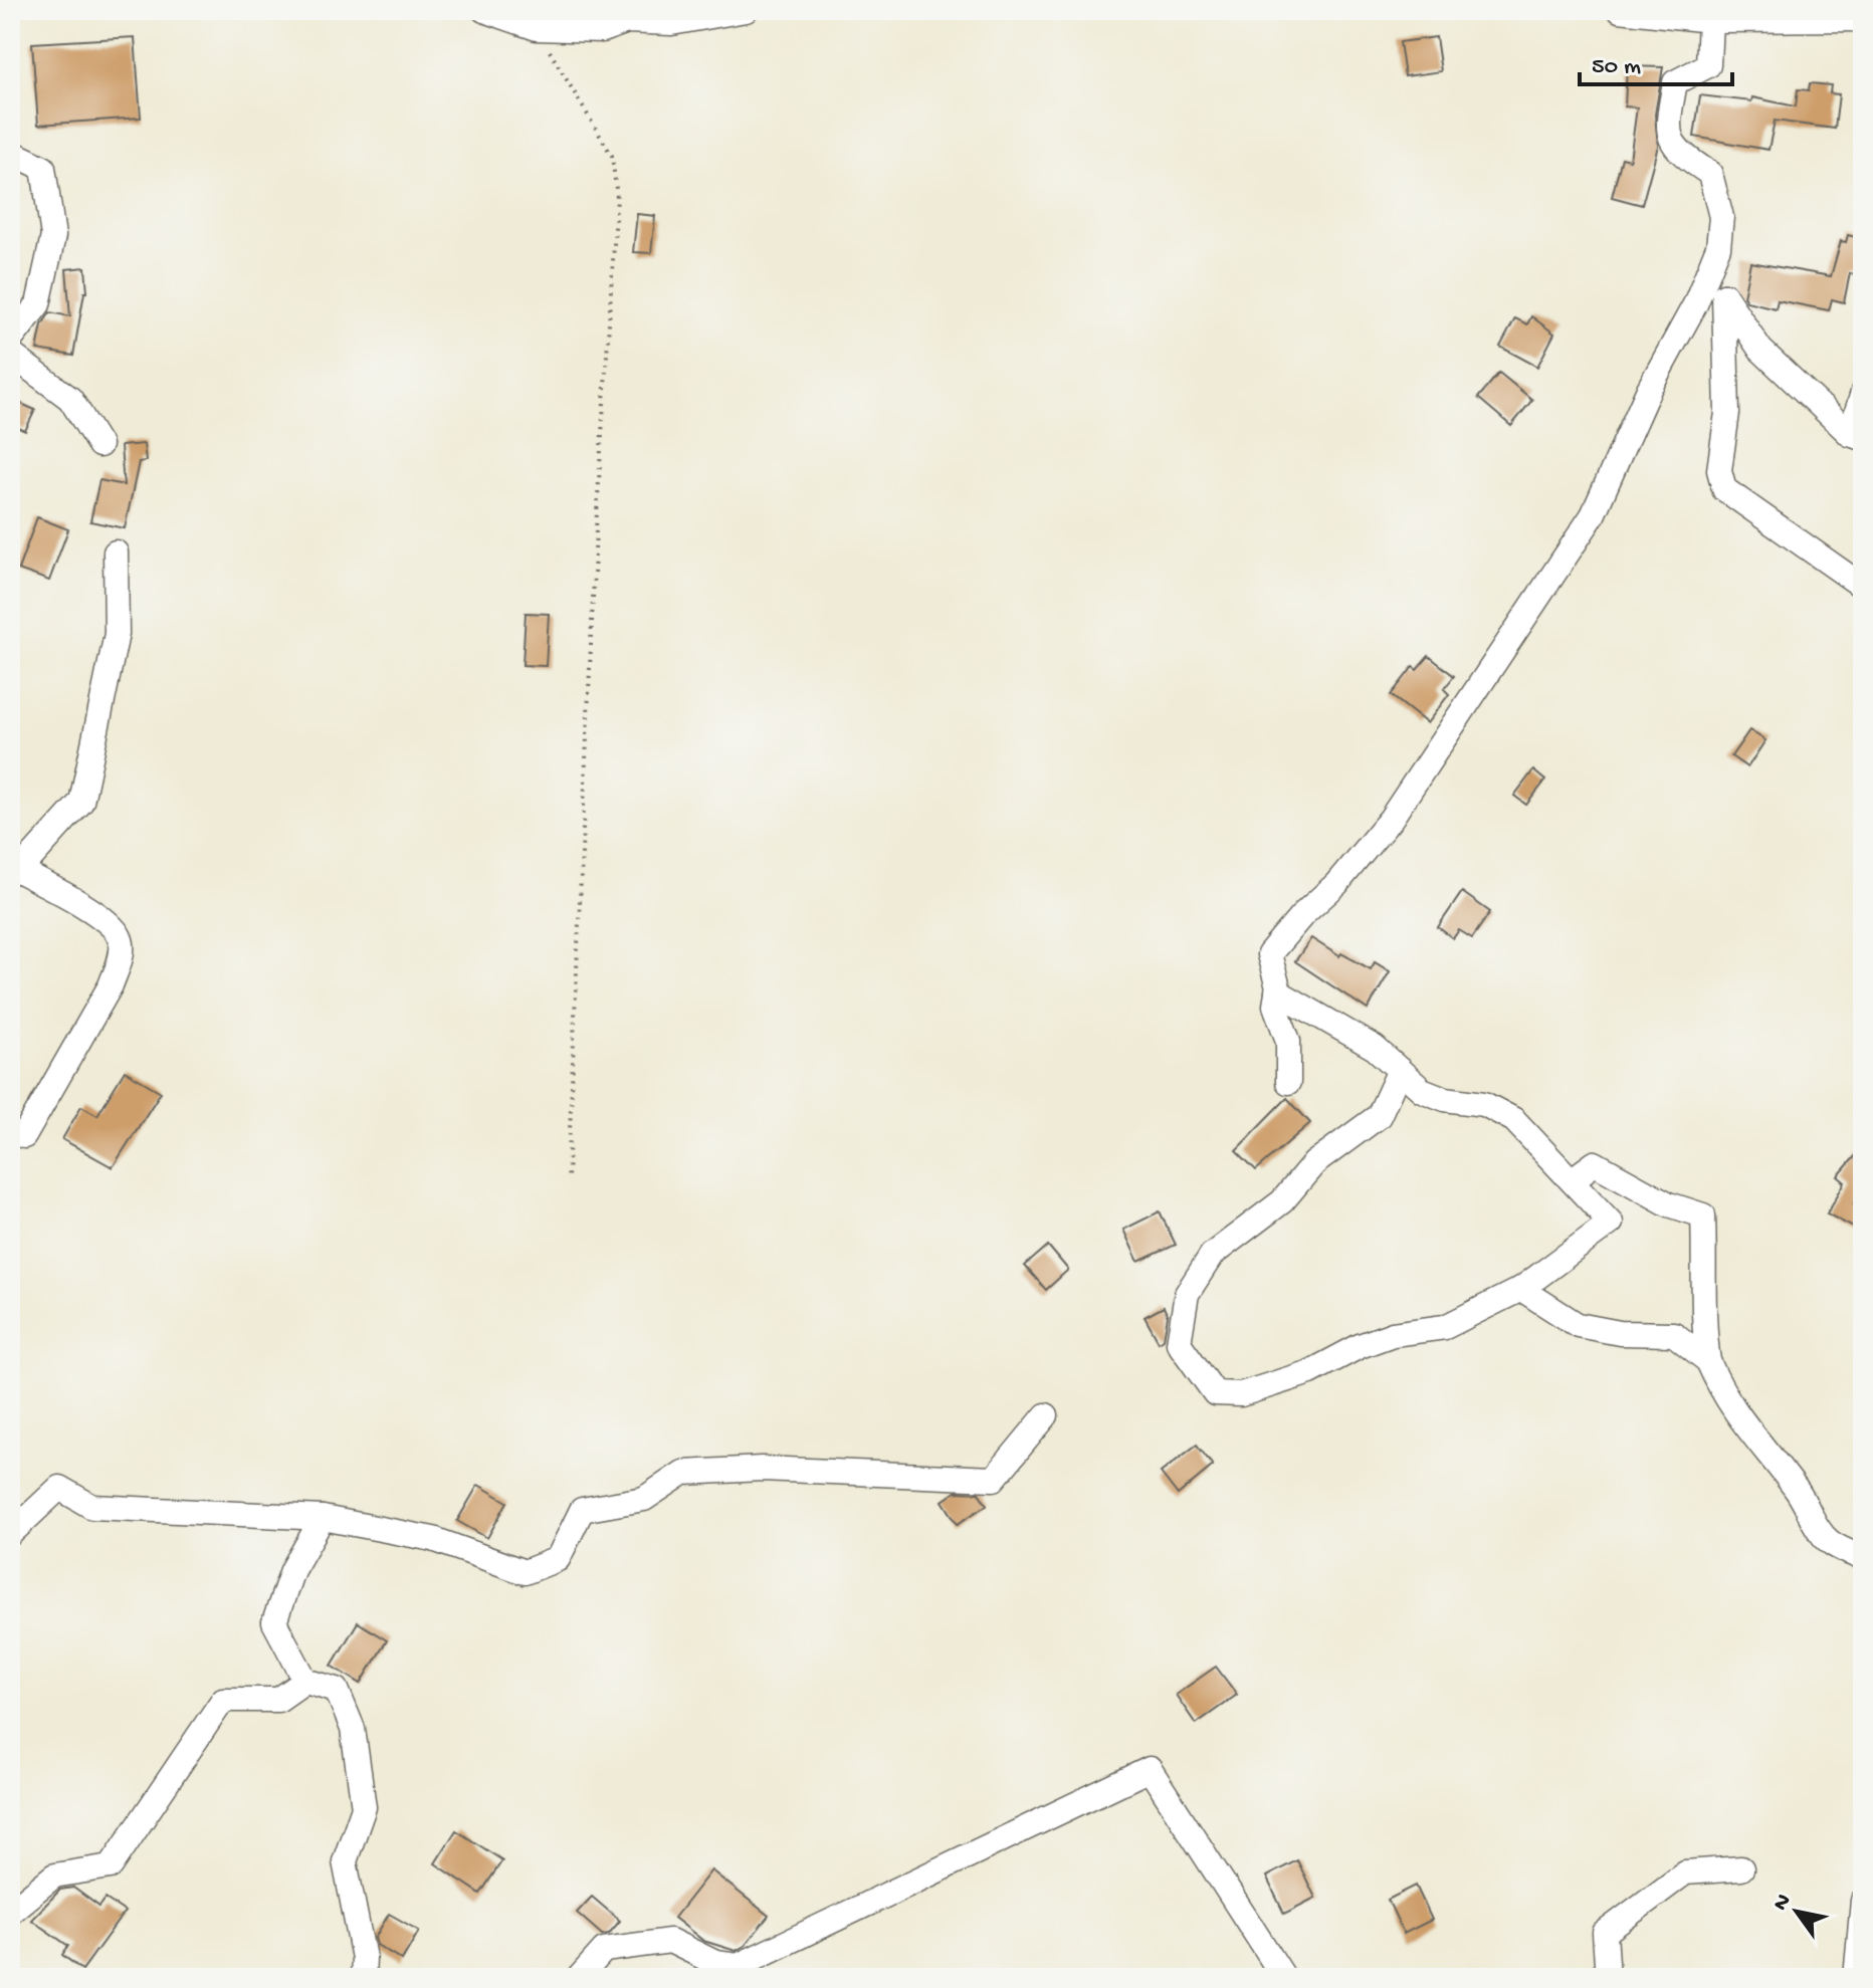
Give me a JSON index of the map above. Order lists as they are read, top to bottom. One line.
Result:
{"scale_bar":"50 m","north":"top left"}
